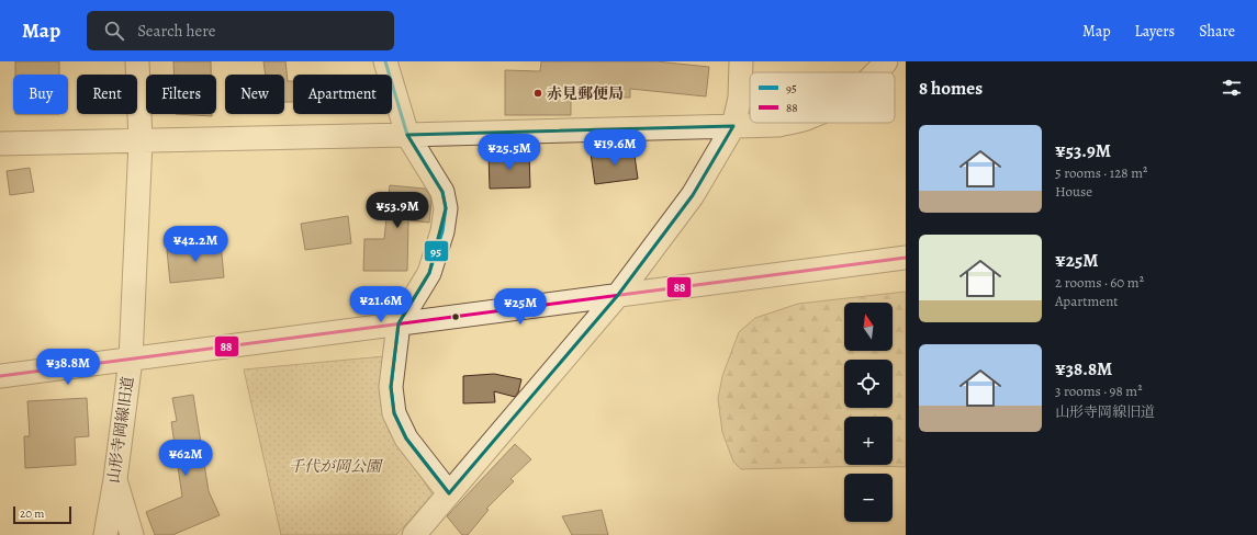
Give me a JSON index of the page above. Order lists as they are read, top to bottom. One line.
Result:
{"streets":{"street":["山形寺岡線旧道"]},"parks":["千代が岡公園"],"places":["赤見郵便局"],"lines":["transit line 95","transit line 88"],"legend":["95","88"],"scale_bar":"20 m","north":"top","page":{"header":"Map","search":"Search here","nav":["Map","Layers","Share"],"heading":"8 homes","chip":["Buy","Rent","Filters","New","Apartment"],"list":[{"name":"¥53.9M","note":"5 rooms · 128 m² · House"},{"name":"¥25M","note":"2 rooms · 60 m² · Apartment"},{"name":"¥38.8M","note":"3 rooms · 98 m² · 山形寺岡線旧道"}],"price":["¥19.6M","¥25.5M","¥53.9M","¥42.2M","¥21.6M","¥25M","¥38.8M","¥62M"],"map_buttons":["+","−"],"scale":"20 m"}}
